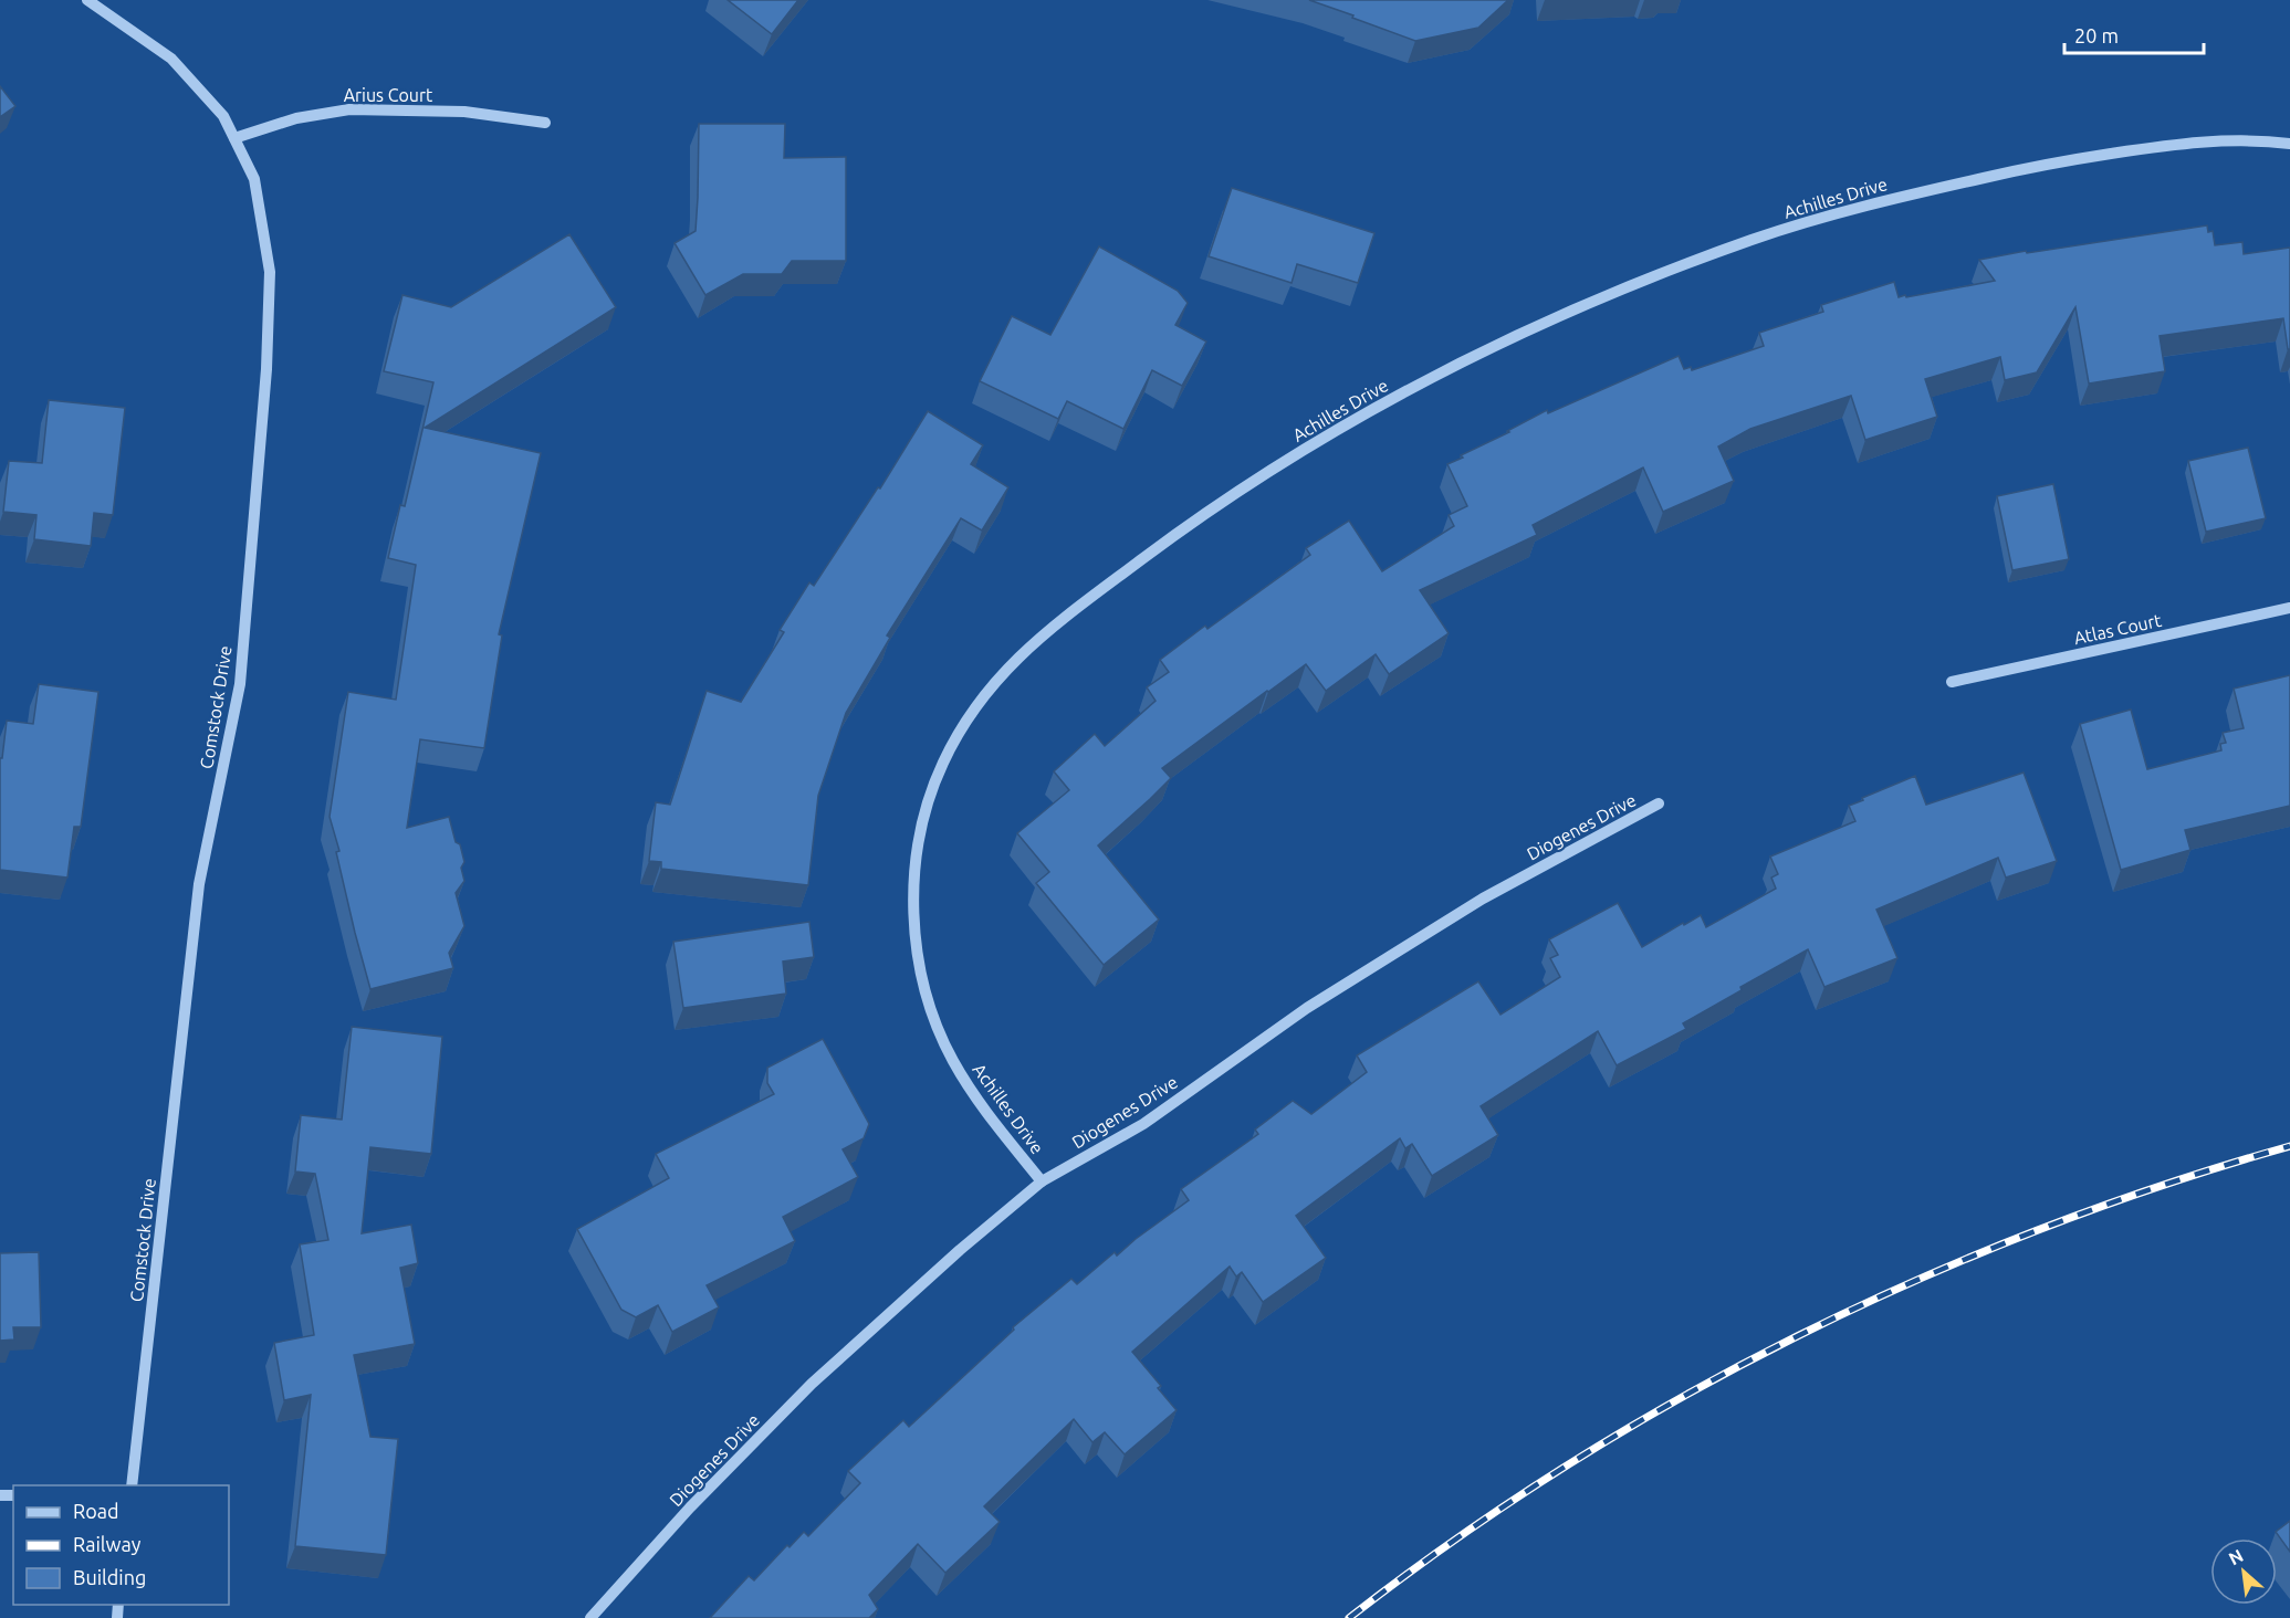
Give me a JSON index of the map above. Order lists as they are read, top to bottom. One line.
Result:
{"streets":{"street":["Arius Court","Achilles Drive","Atlas Court","Comstock Drive","Diogenes Drive"]},"crossings":[["Arius Court","Comstock Drive"],["Achilles Drive","Diogenes Drive"]],"legend":["Road","Railway","Building"],"scale_bar":"20 m","north":"top left"}
